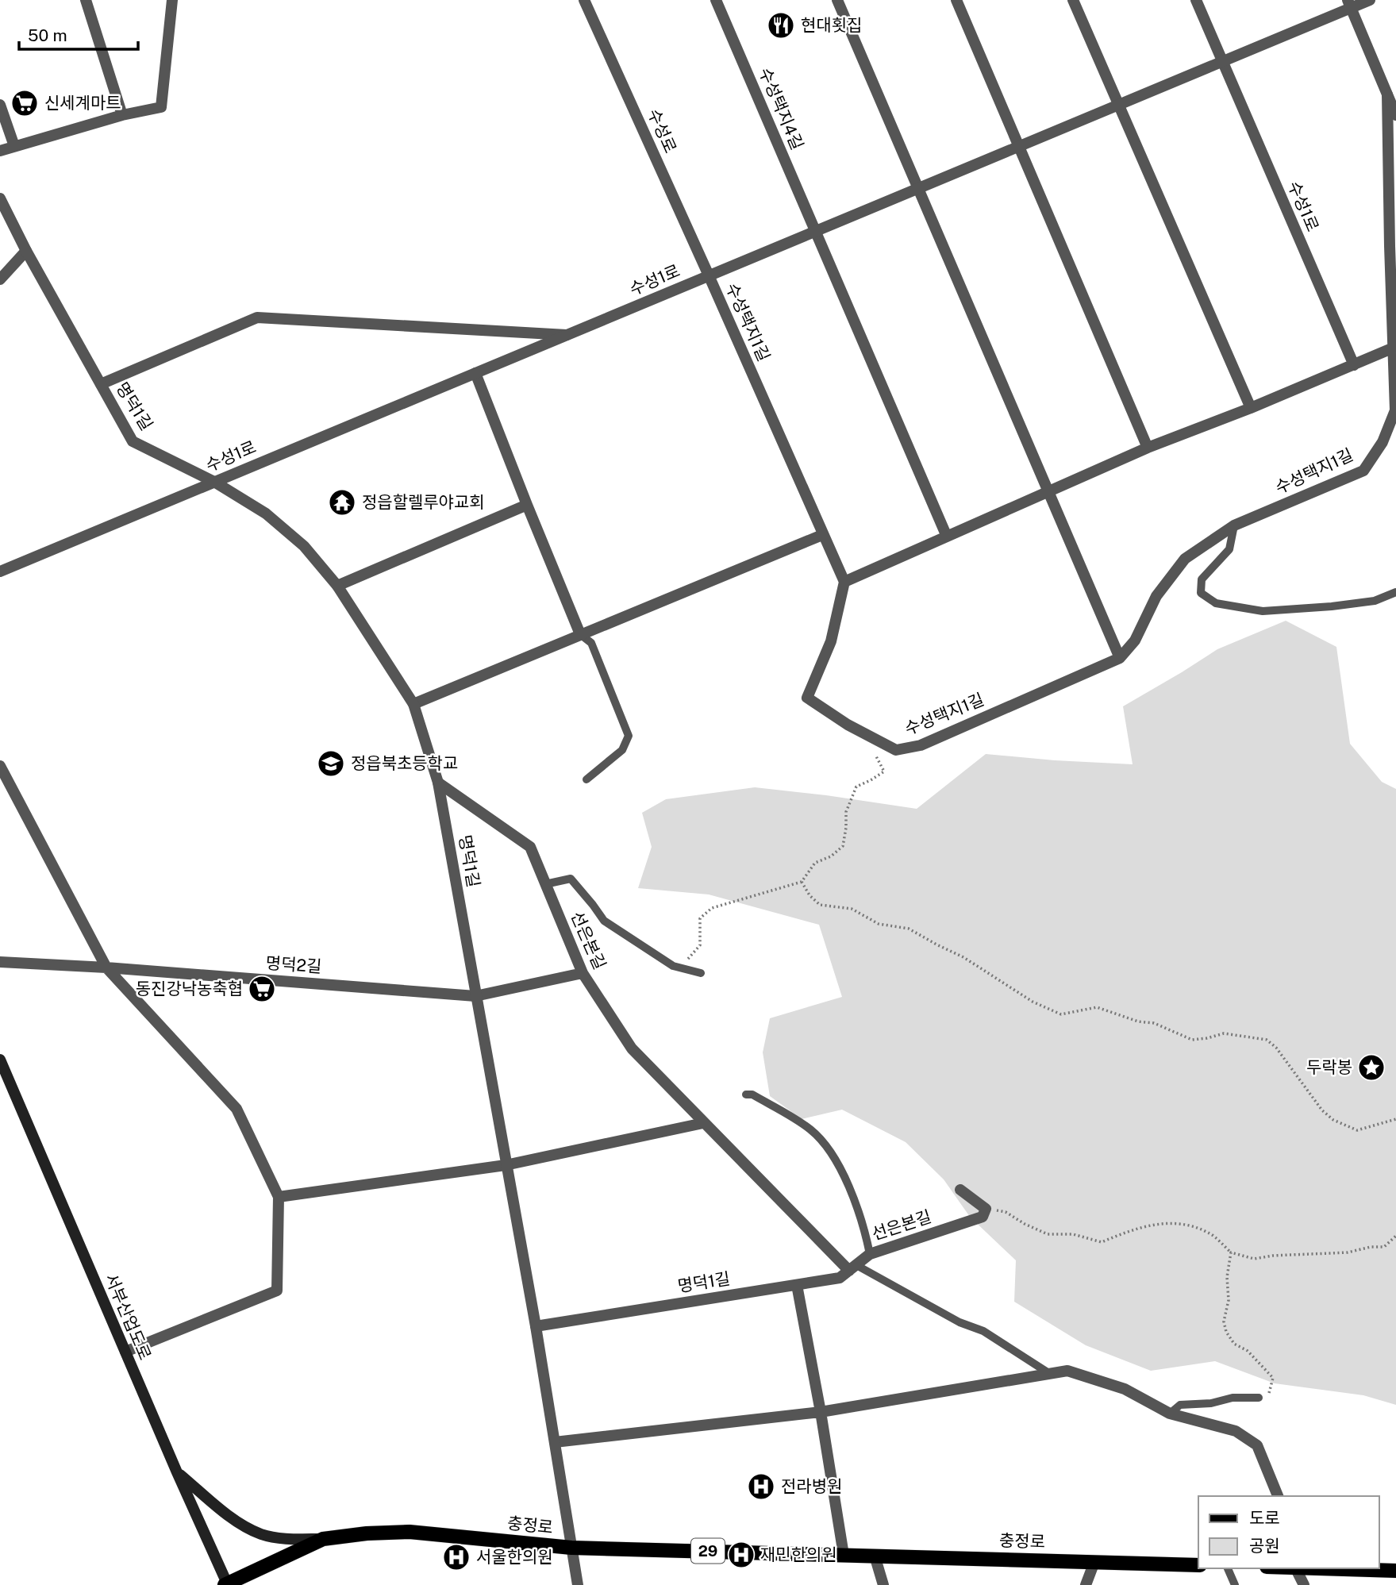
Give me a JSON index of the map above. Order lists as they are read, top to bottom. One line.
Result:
{"streets":{"main road":["서부산업도로","충정로","29"],"street":["수성택지4길","수성로","수성1로","수성택지1길","명덕1길","선은본길","명덕2길"]},"crossings":[["수성택지4길","수성1로"],["수성로","수성1로"],["수성로","수성택지1길"],["수성1로","수성택지1길"],["수성1로","명덕1길"],["명덕1길","선은본길"],["명덕1길","명덕2길"],["명덕1길","충정로"],["선은본길","명덕2길"],["서부산업도로","충정로"]],"places":{"restaurant":["현대횟집"],"supermarket":["신세계마트","동진강낙농축협"],"temple":["정읍할렐루야교회"],"school or university":["정읍북초등학교"],"place":["두락봉"],"hospital":["전라병원","재민한의원","서울한의원"]},"legend":["도로","공원"],"scale_bar":"50 m"}
